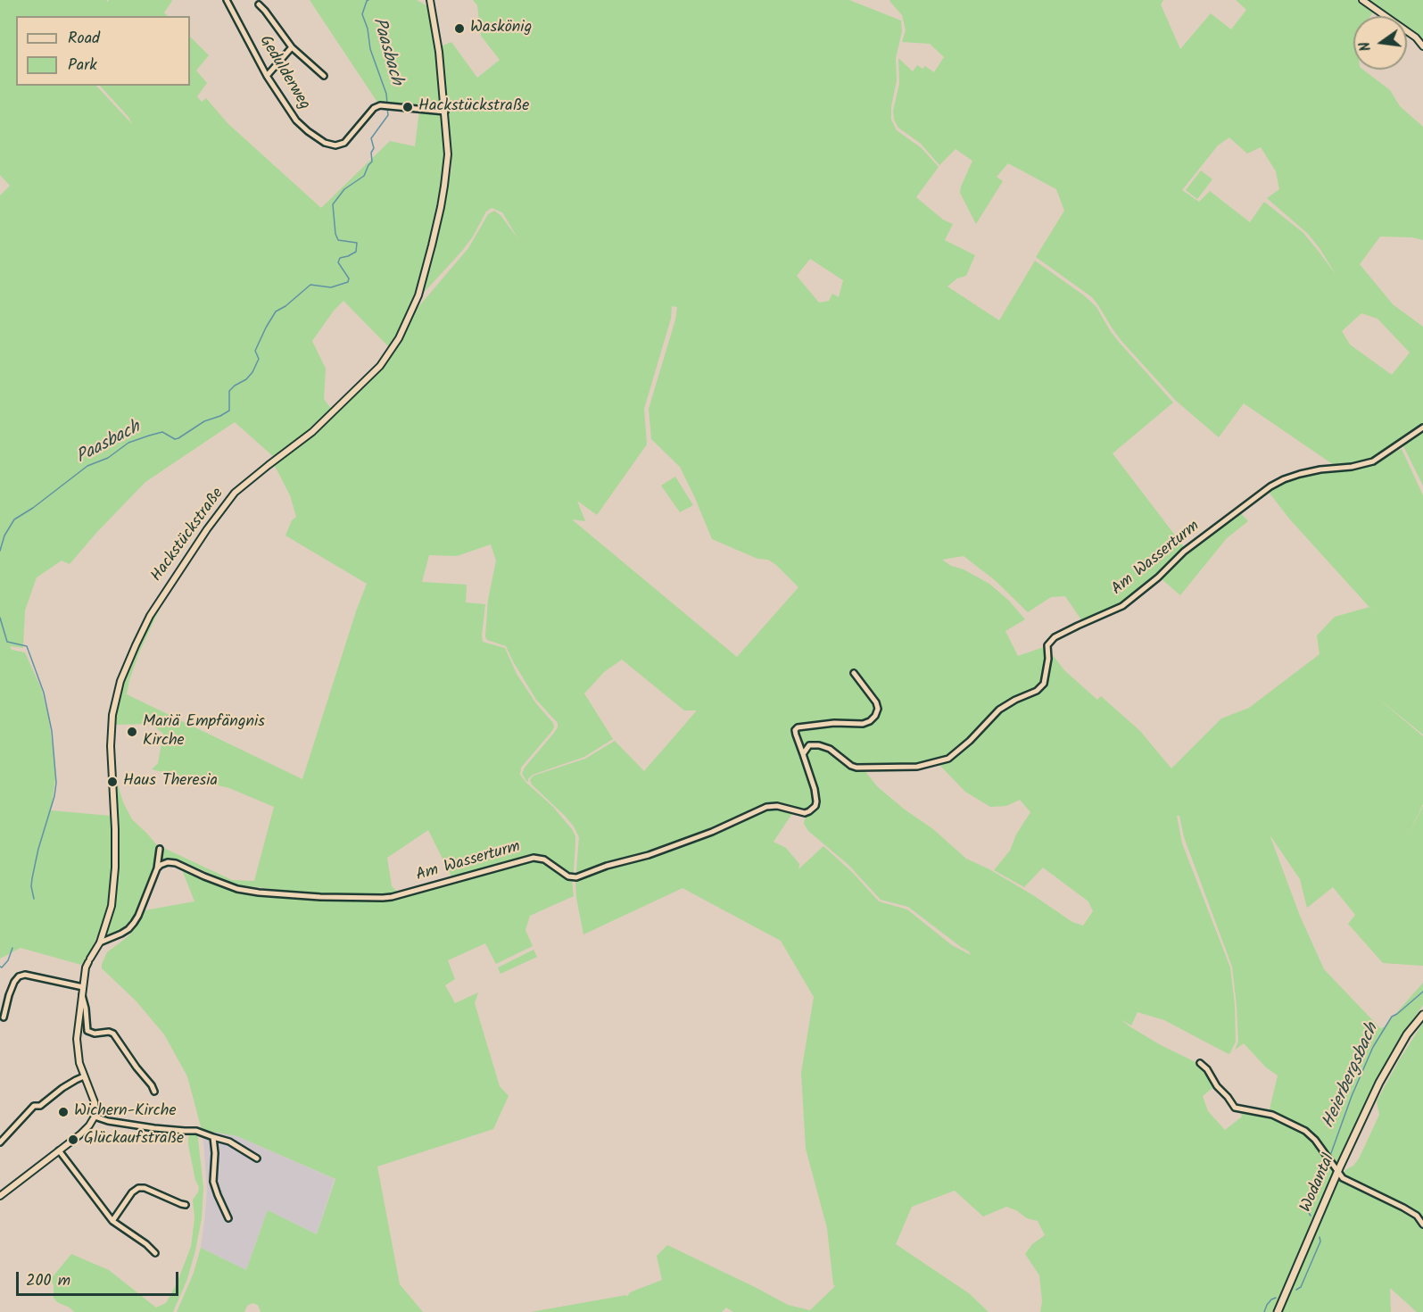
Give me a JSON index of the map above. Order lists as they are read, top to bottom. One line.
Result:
{"streets":{"main road":["Wodantal"],"street":["Gedulderweg","Hackstückstraße","Am Wasserturm"]},"crossings":[["Gedulderweg","Hackstückstraße"]],"water":["Paasbach","Heierbergsbach"],"places":["Waskönig","Hackstückstraße","Mariä Empfängnis Kirche","Haus Theresia","Wichern-Kirche","Glückaufstraße"],"legend":["Road","Park"],"scale_bar":"200 m","north":"left"}
